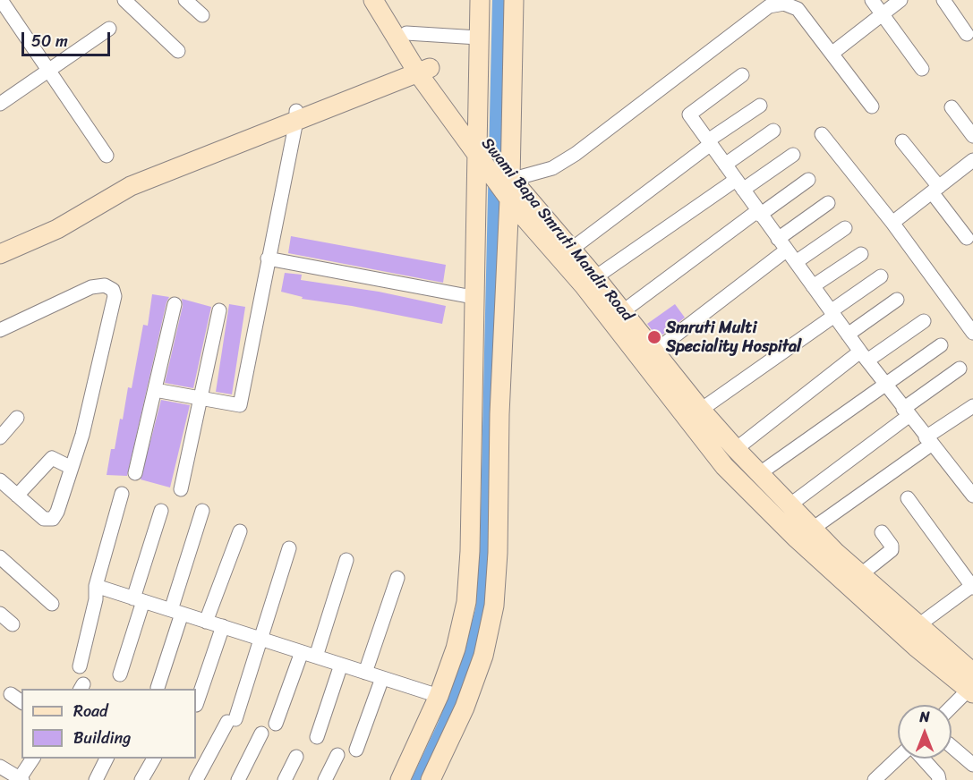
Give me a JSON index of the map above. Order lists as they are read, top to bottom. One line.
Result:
{"streets":{"street":["Swami Bapa Smruti Mandir Road"]},"places":["Smruti Multi Speciality Hospital"],"legend":["Road","Building"],"scale_bar":"50 m","north":"top"}
